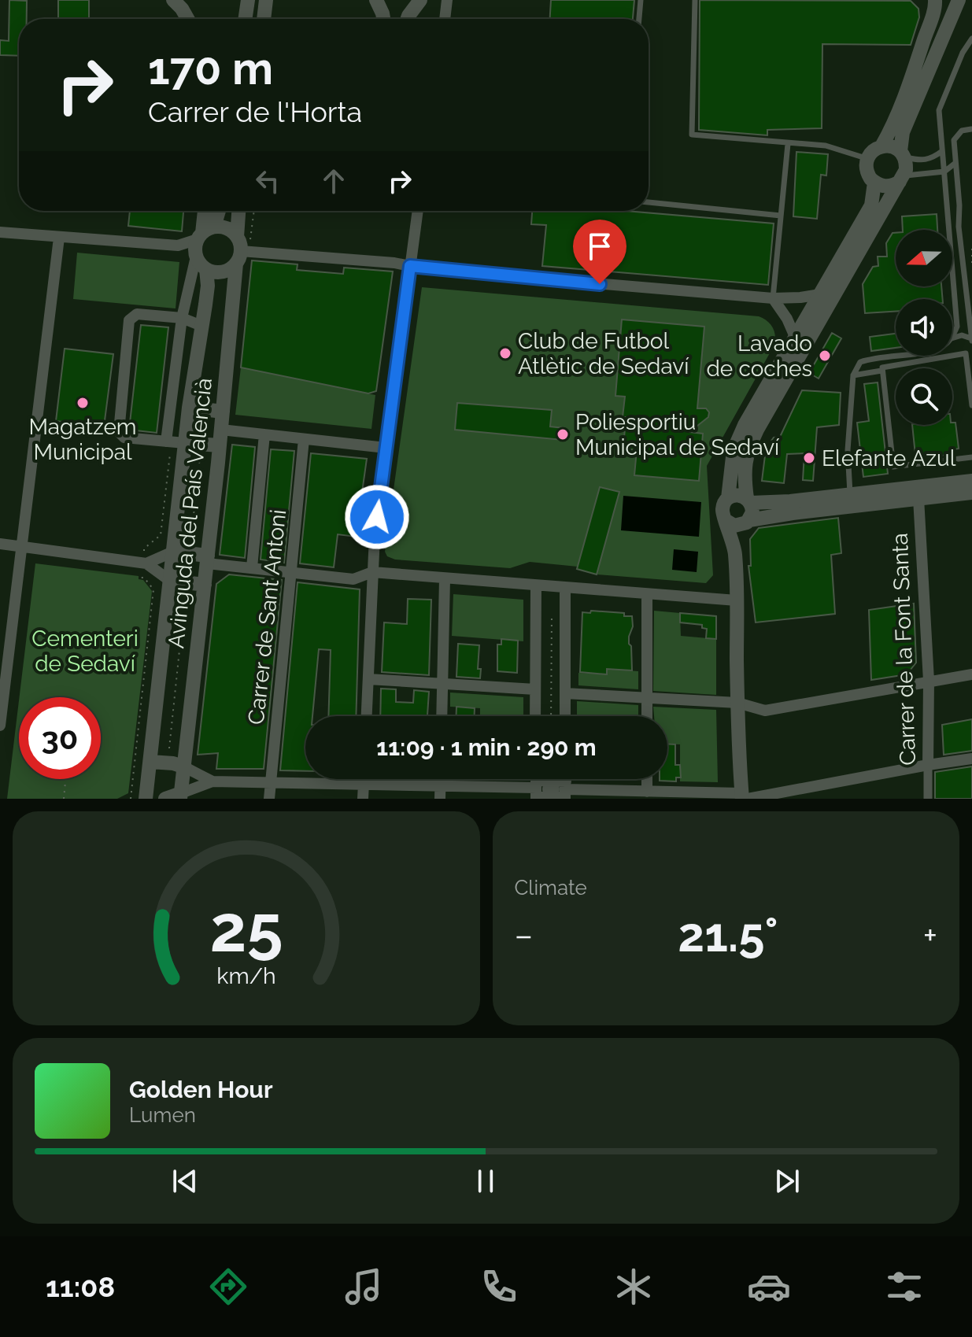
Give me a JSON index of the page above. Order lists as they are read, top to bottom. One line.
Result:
{"streets":{"street":["Avinguda del País Valencià","Carrer de Sant Antoni","Carrer de la Font Santa"]},"parks":["Cementeri de Sedaví"],"places":["Club de Futbol Atlètic de Sedaví","Lavado de coches","Magatzem Municipal","Poliesportiu Municipal de Sedaví","Elefante Azul"],"north":"left","page":{"turn":["170 m","Carrer de l'Horta"],"limit":"30","trip":"11:09 · 1 min · 290 m","tile":"Climate","heat":["−","21.5°","+"],"song":["Golden Hour","Lumen"],"tabs":"11:08","gauge":["25","km/h"]}}
